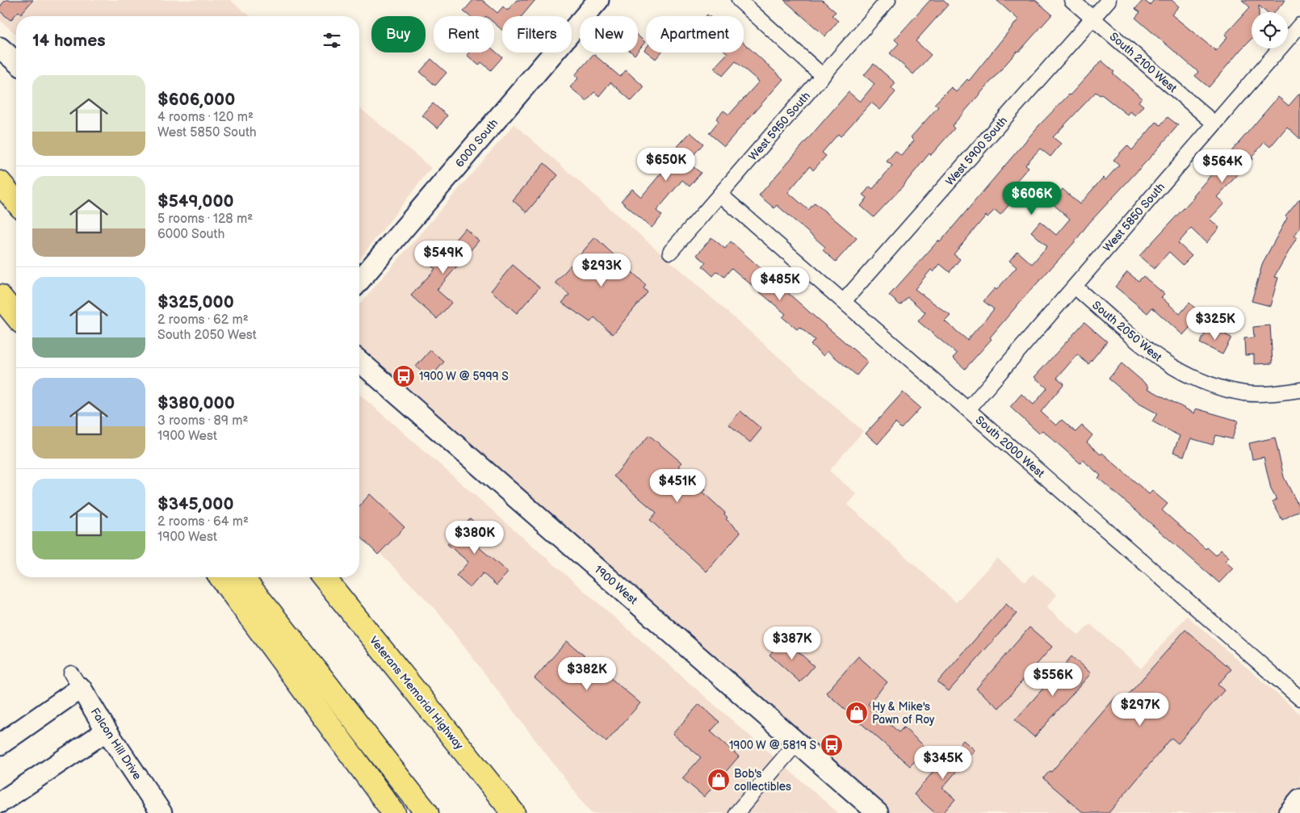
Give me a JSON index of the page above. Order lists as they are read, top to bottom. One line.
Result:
{"streets":{"highway":["Veterans Memorial Highway"],"main road":["6000 South","1900 West","Falcon Hill Drive"],"street":["South 2100 West","West 5950 South","West 5900 South","West 5850 South","South 2050 West","South 2000 West"]},"crossings":[["South 2100 West","West 5900 South"],["South 2100 West","West 5850 South"],["West 5950 South","South 2000 West"],["West 5900 South","South 2000 West"],["West 5850 South","South 2050 West"],["West 5850 South","South 2000 West"]],"places":{"bus stop":["1900 W @ 5999 S","1900 W @ 5819 S"],"shop":["Hy & Mike's Pawn of Roy","Bob's collectibles"]},"page":{"chip":["Buy","Rent","Filters","New","Apartment"],"heading":"14 homes","list":[{"name":"$606,000","note":"4 rooms · 120 m² · West 5850 South"},{"name":"$549,000","note":"5 rooms · 128 m² · 6000 South"},{"name":"$325,000","note":"2 rooms · 62 m² · South 2050 West"},{"name":"$380,000","note":"3 rooms · 89 m² · 1900 West"},{"name":"$345,000","note":"2 rooms · 64 m² · 1900 West"}],"price":["$650K","$564K","$606K","$549K","$293K","$485K","$325K","$451K","$380K","$387K","$382K","$556K","$297K","$345K"]}}
